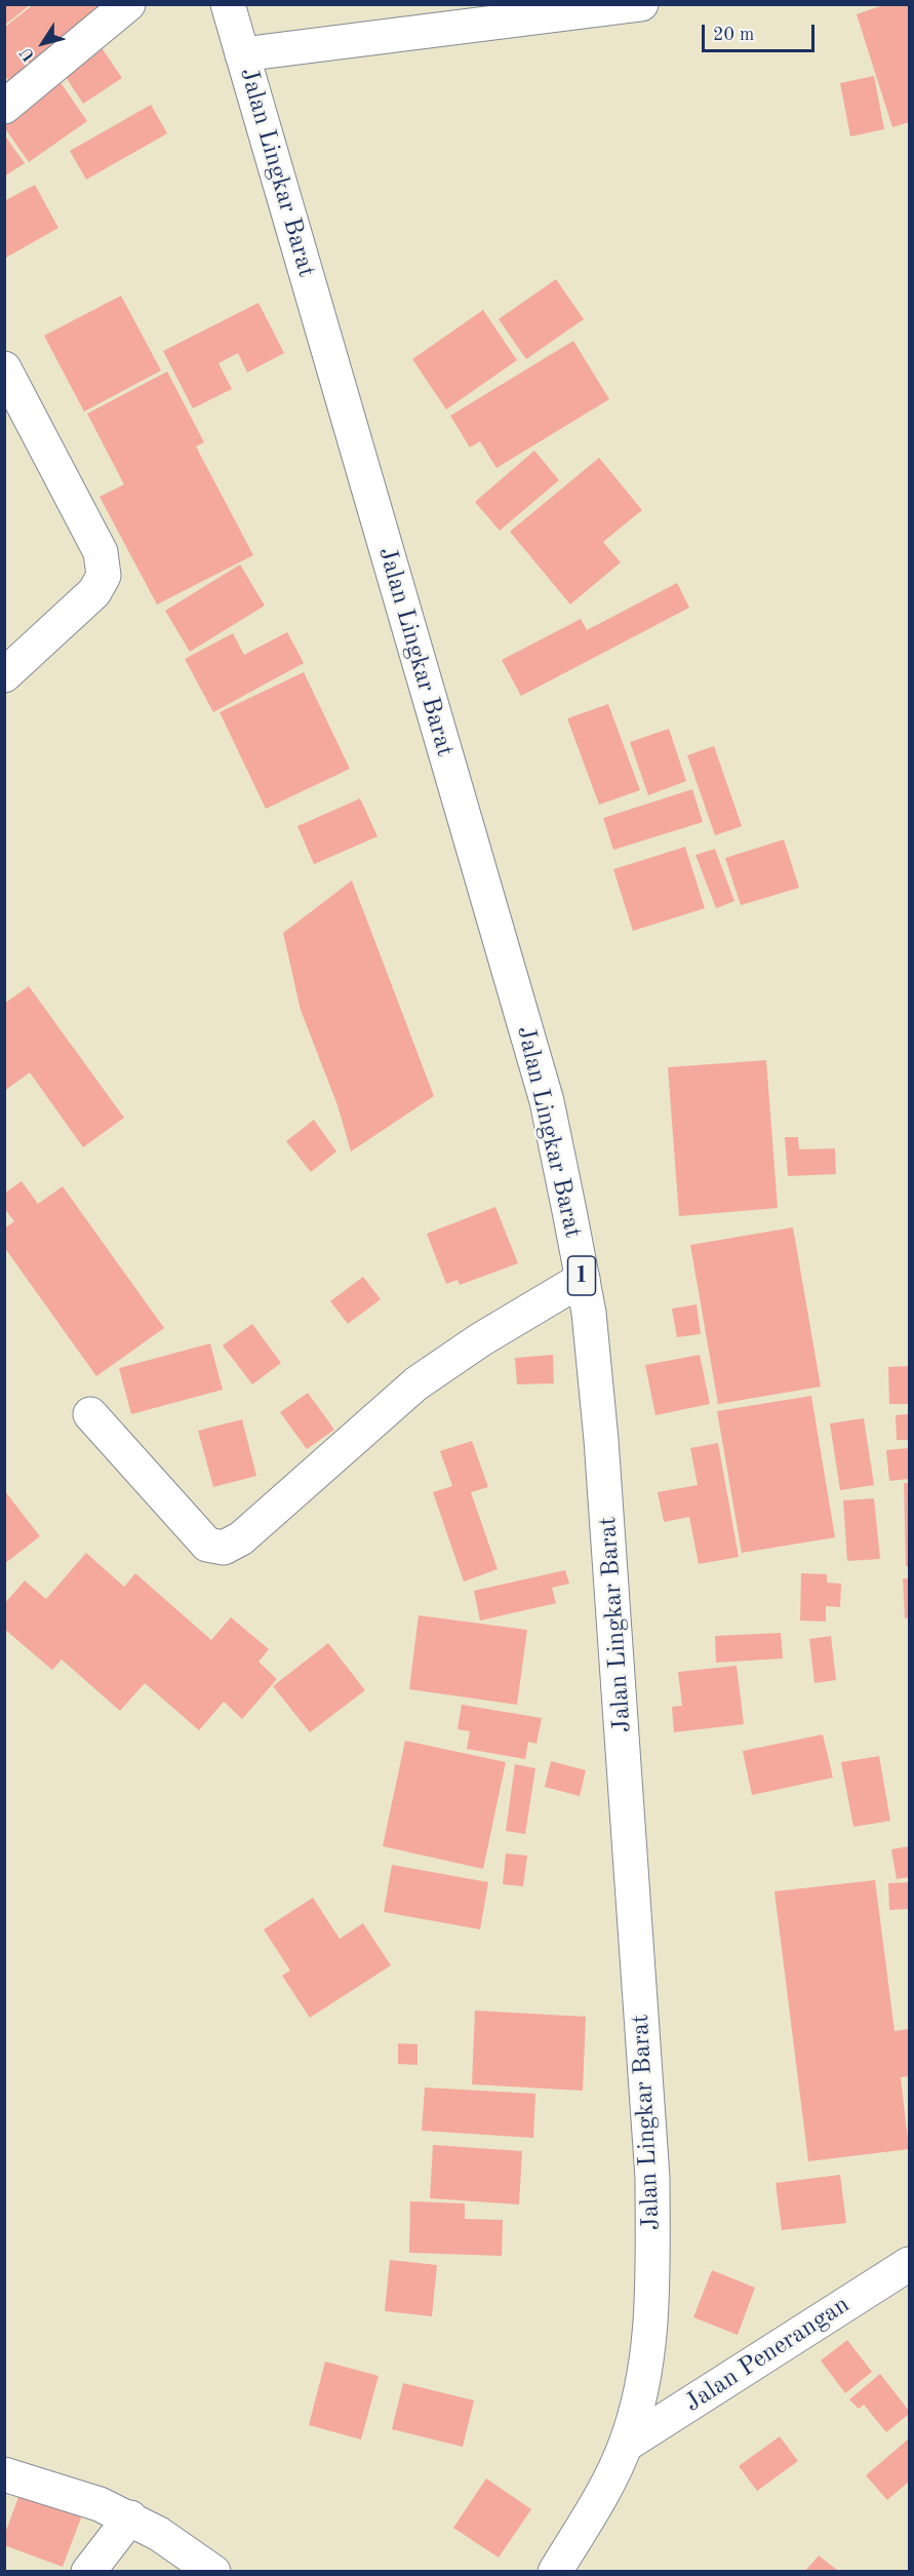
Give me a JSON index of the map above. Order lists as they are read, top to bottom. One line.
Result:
{"streets":{"main road":["Jalan Lingkar Barat","1","Jalan Penerangan"]},"crossings":[["Jalan Lingkar Barat","Jalan Penerangan"]],"scale_bar":"20 m","north":"bottom left"}
